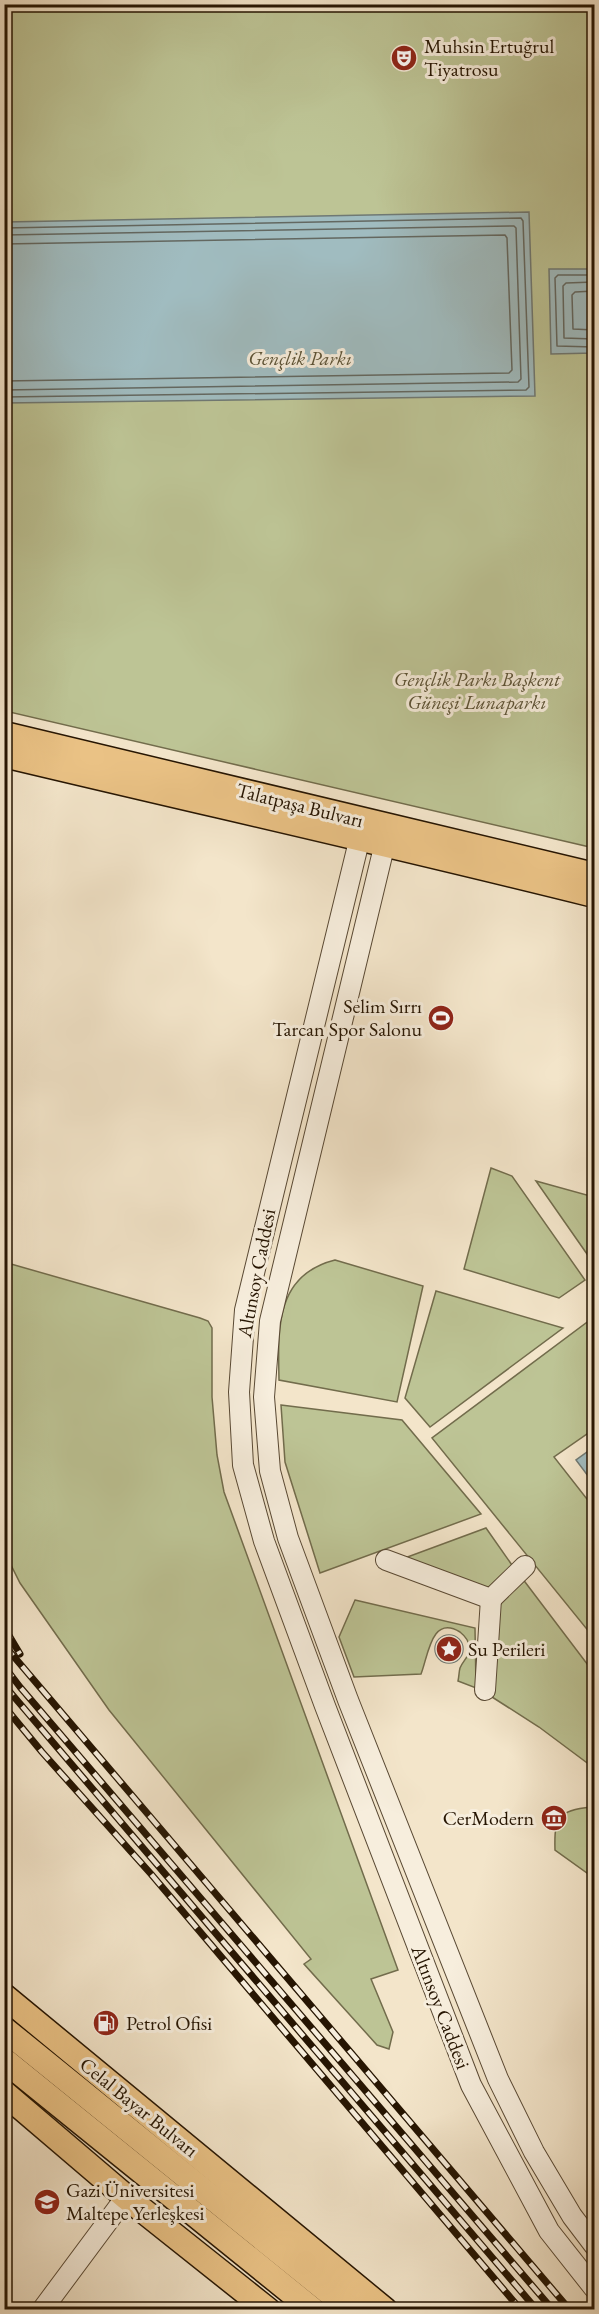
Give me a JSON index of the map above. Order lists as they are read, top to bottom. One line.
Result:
{"streets":{"main road":["Talatpaşa Bulvarı","Celal Bayar Bulvarı"],"street":["Altınsoy Caddesi"]},"crossings":[["Talatpaşa Bulvarı","Altınsoy Caddesi"]],"parks":["Gençlik Parkı","Gençlik Parkı Başkent Güneşi Lunaparkı"],"places":{"theatre":["Muhsin Ertuğrul Tiyatrosu"],"sports":["Selim Sırrı Tarcan Spor Salonu"],"place":["Su Perileri"],"museum":["CerModern"],"fuel station":["Petrol Ofisi"],"school or university":["Gazi Üniversitesi Maltepe Yerleşkesi"]}}
